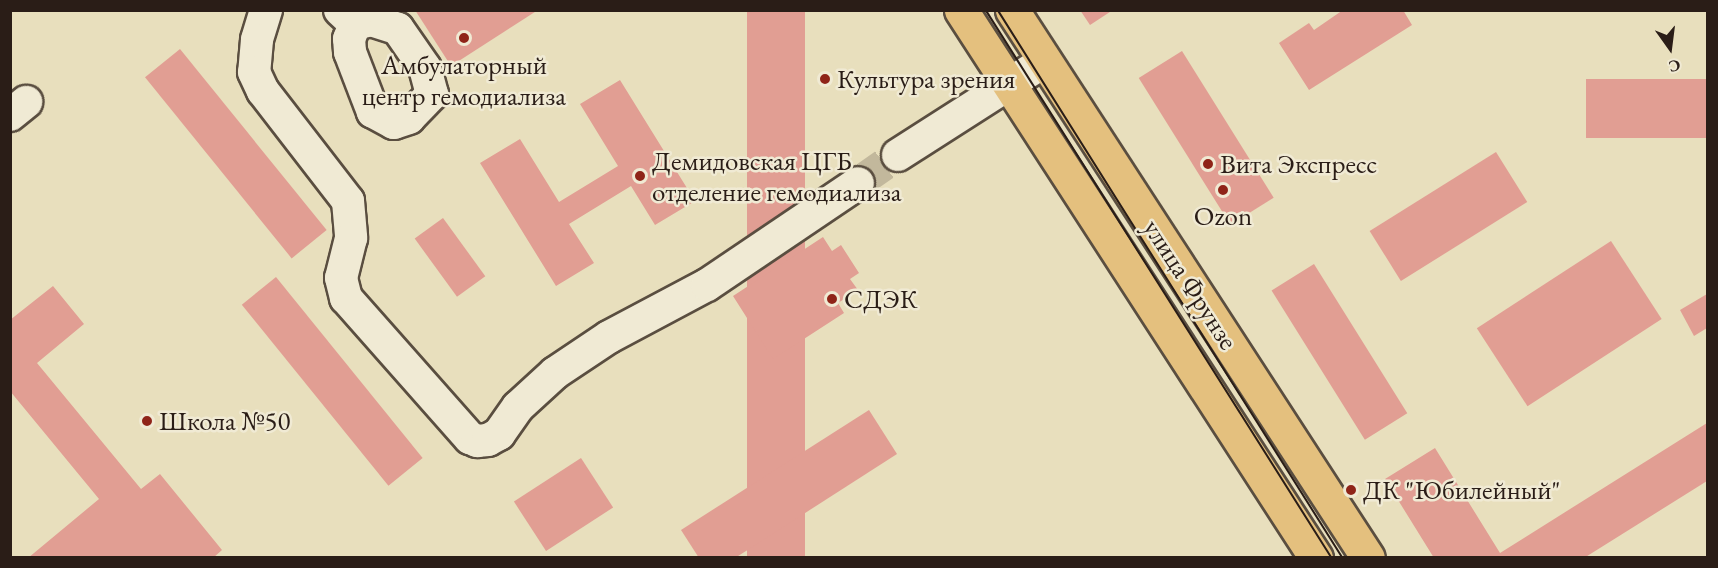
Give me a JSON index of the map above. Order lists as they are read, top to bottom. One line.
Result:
{"streets":{"main road":["улица Фрунзе"]},"places":["Амбулаторный центр гемодиализа","Культура зрения","Вита Экспресс","Демидовская ЦГБ отделение гемодиализа","Ozon","СДЭК","Школа №50","ДК \"Юбилейный\""],"north":"bottom"}
